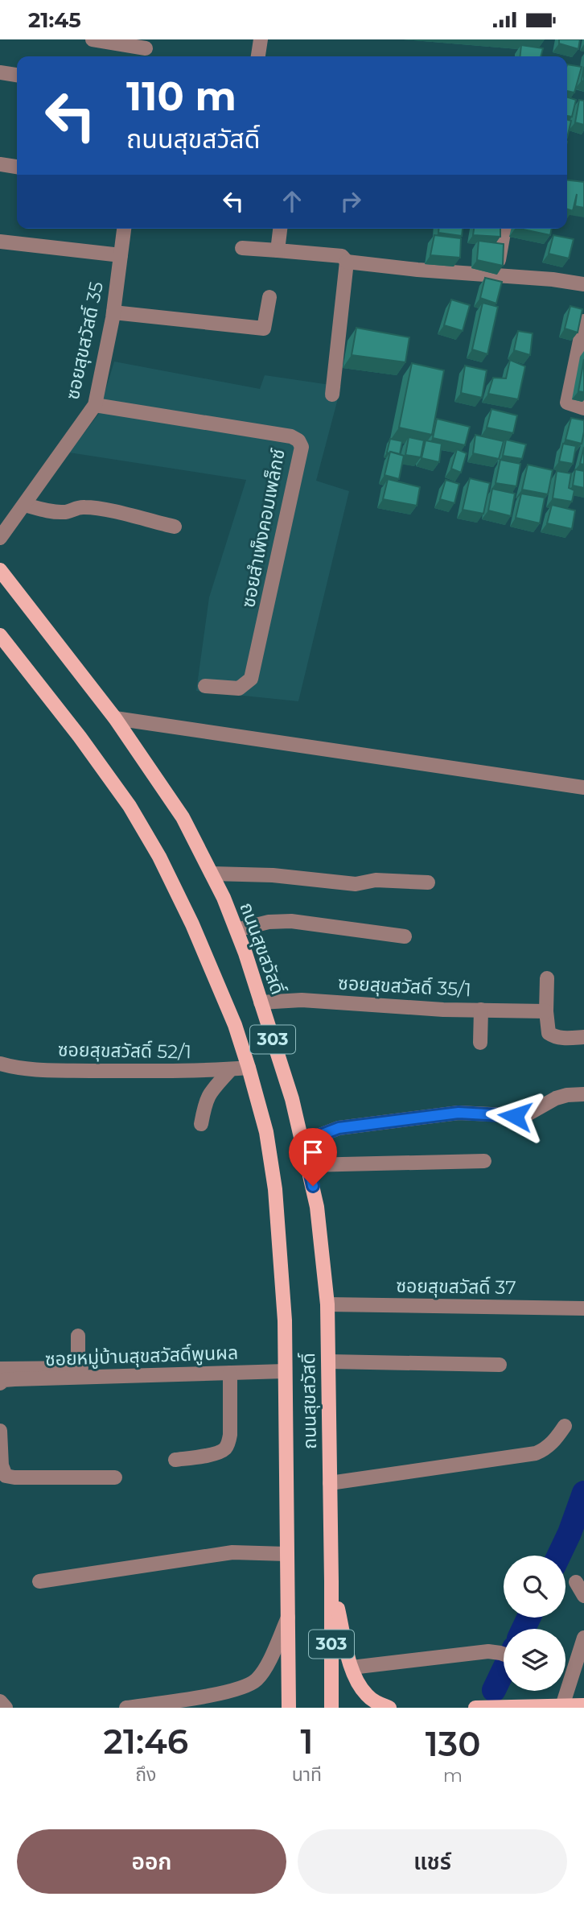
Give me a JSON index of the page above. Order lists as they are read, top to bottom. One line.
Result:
{"streets":{"main road":["ถนนสุขสวัสดิ์","303"],"street":["ซอยสุขสวัสดิ์ 35","ซอยสำเพ็งคอมเพล็กซ์","ซอยสุขสวัสดิ์ 35/1","ซอยสุขสวัสดิ์ 52/1","ซอยสุขสวัสดิ์ 37","ซอยหมู่บ้านสุขสวัสดิ์พูนผล"]},"crossings":[["ซอยสุขสวัสดิ์ 35","ซอยสำเพ็งคอมเพล็กซ์"],["ถนนสุขสวัสดิ์","ซอยสุขสวัสดิ์ 35/1"],["ถนนสุขสวัสดิ์","ซอยสุขสวัสดิ์ 52/1"],["ถนนสุขสวัสดิ์","ซอยสุขสวัสดิ์ 37"],["ถนนสุขสวัสดิ์","ซอยหมู่บ้านสุขสวัสดิ์พูนผล"]],"page":{"status":"21:45","turn":["110 m","ถนนสุขสวัสดิ์"],"eta":["21:46","ถึง","1","นาที","130","m"],"buttons":["ออก","แชร์"]}}
